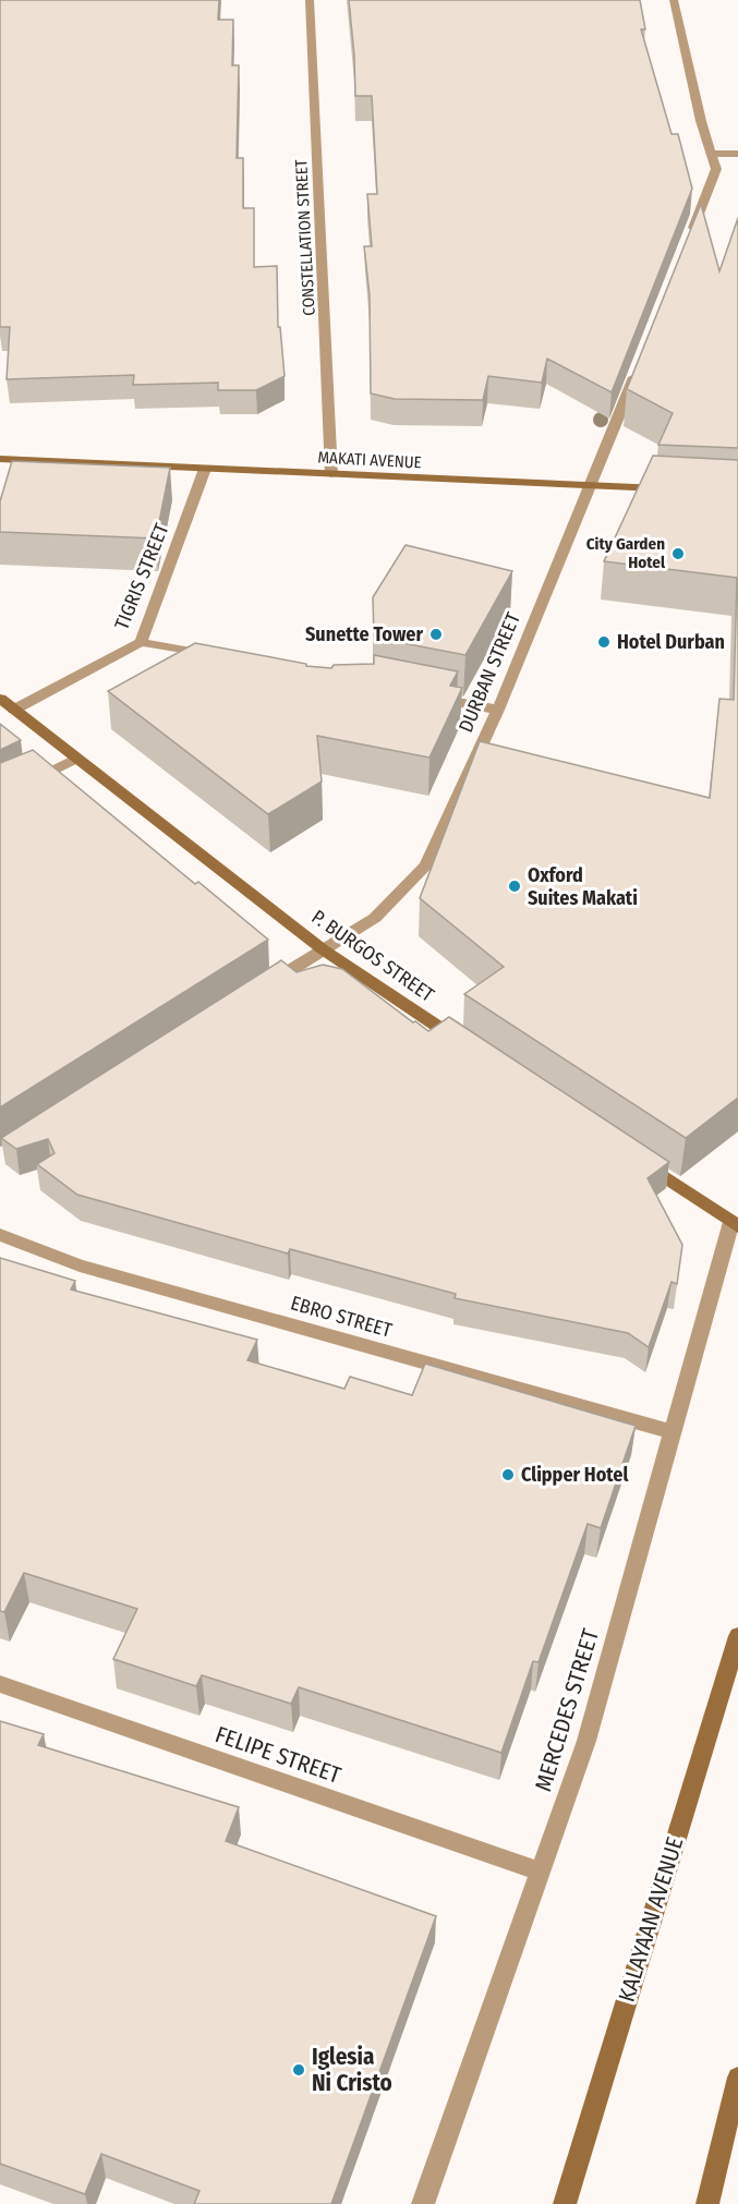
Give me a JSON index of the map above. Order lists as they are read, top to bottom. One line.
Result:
{"streets":{"main road":["MAKATI AVENUE","P. BURGOS STREET","KALAYAAN AVENUE"],"street":["CONSTELLATION STREET","TIGRIS STREET","DURBAN STREET","EBRO STREET","MERCEDES STREET","FELIPE STREET"]},"crossings":[["CONSTELLATION STREET","MAKATI AVENUE"],["MAKATI AVENUE","TIGRIS STREET"],["MAKATI AVENUE","DURBAN STREET"],["TIGRIS STREET","P. BURGOS STREET"],["DURBAN STREET","P. BURGOS STREET"],["EBRO STREET","MERCEDES STREET"],["MERCEDES STREET","FELIPE STREET"]],"places":["City Garden Hotel","Sunette Tower","Hotel Durban","Oxford Suites Makati","Clipper Hotel","Iglesia Ni Cristo"]}
